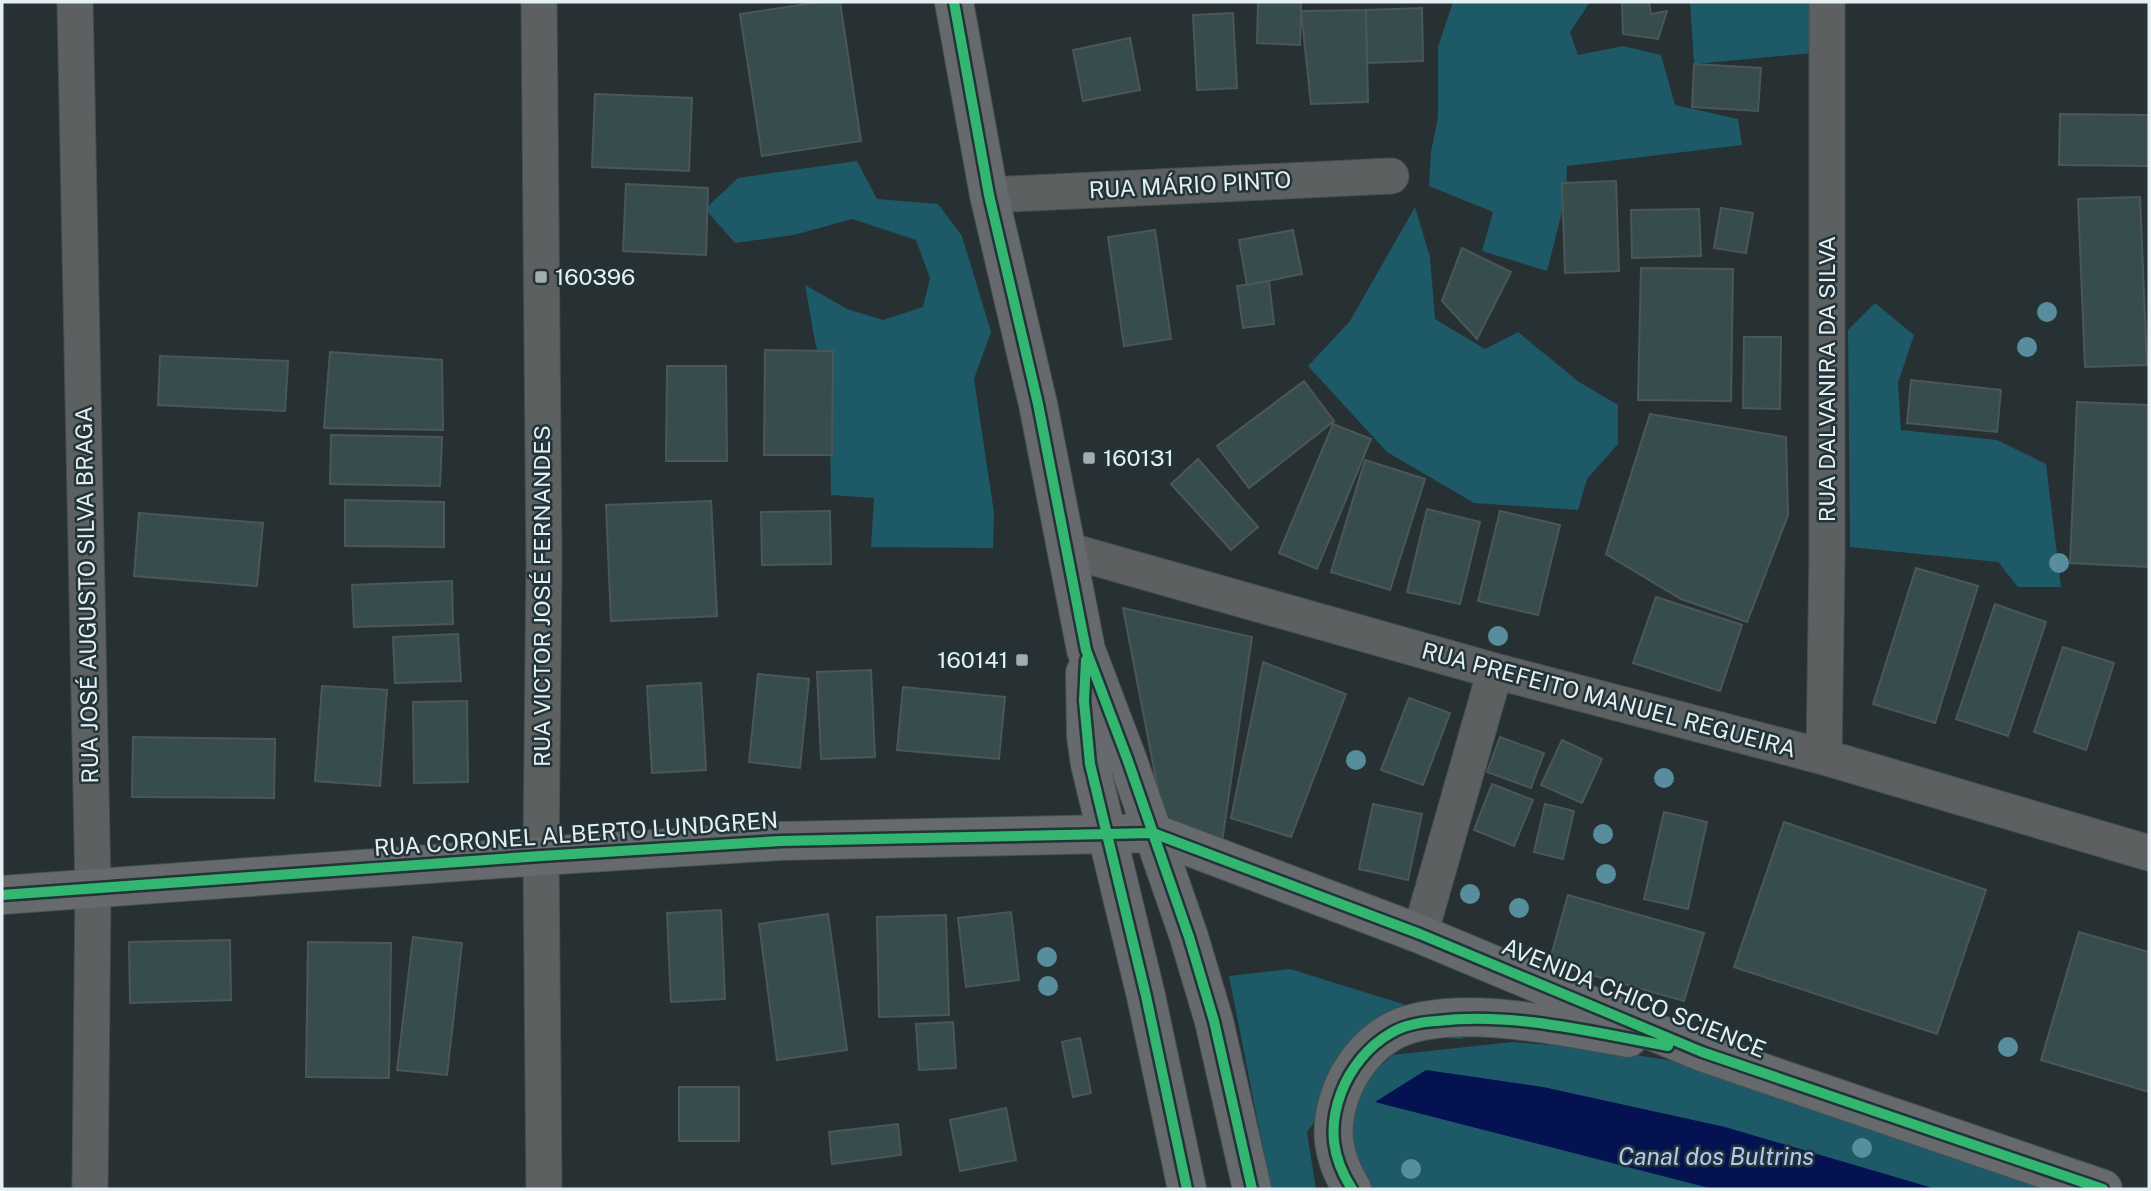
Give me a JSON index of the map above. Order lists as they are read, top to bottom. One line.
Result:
{"streets":{"main road":["RUA CORONEL ALBERTO LUNDGREN","AVENIDA CHICO SCIENCE"],"street":["RUA MÁRIO PINTO","RUA DALVANIRA DA SILVA","RUA JOSÉ AUGUSTO SILVA BRAGA","RUA VICTOR JOSÉ FERNANDES","RUA PREFEITO MANUEL REGUEIRA"]},"crossings":[["RUA DALVANIRA DA SILVA","RUA PREFEITO MANUEL REGUEIRA"],["RUA JOSÉ AUGUSTO SILVA BRAGA","RUA CORONEL ALBERTO LUNDGREN"],["RUA VICTOR JOSÉ FERNANDES","RUA CORONEL ALBERTO LUNDGREN"],["RUA CORONEL ALBERTO LUNDGREN","AVENIDA CHICO SCIENCE"]],"water":["Canal dos Bultrins"],"places":{"transit":["160396","160131","160141"]}}
